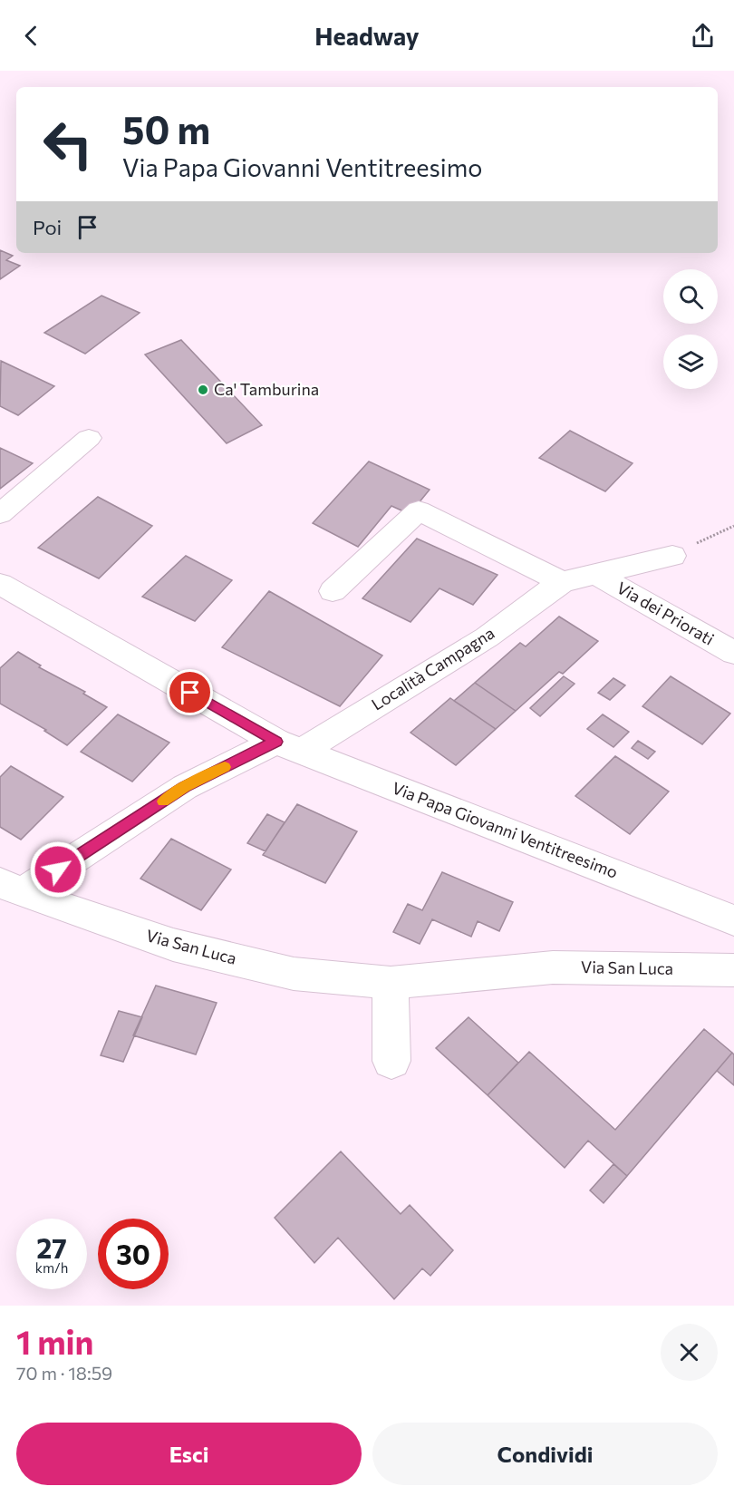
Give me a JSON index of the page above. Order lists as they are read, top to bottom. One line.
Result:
{"streets":{"street":["Via dei Priorati","Località Campagna","Via Papa Giovanni Ventitreesimo","Via San Luca"]},"crossings":[["Via dei Priorati","Località Campagna"],["Località Campagna","Via Papa Giovanni Ventitreesimo"]],"places":["Ca' Tamburina"],"page":{"header":"Headway","turn":["50 m","Via Papa Giovanni Ventitreesimo"],"then":"Poi","speed":"27 km/h","limit":"30","heading":["1 min","70 m · 18:59"],"buttons":["Esci","Condividi"]}}
